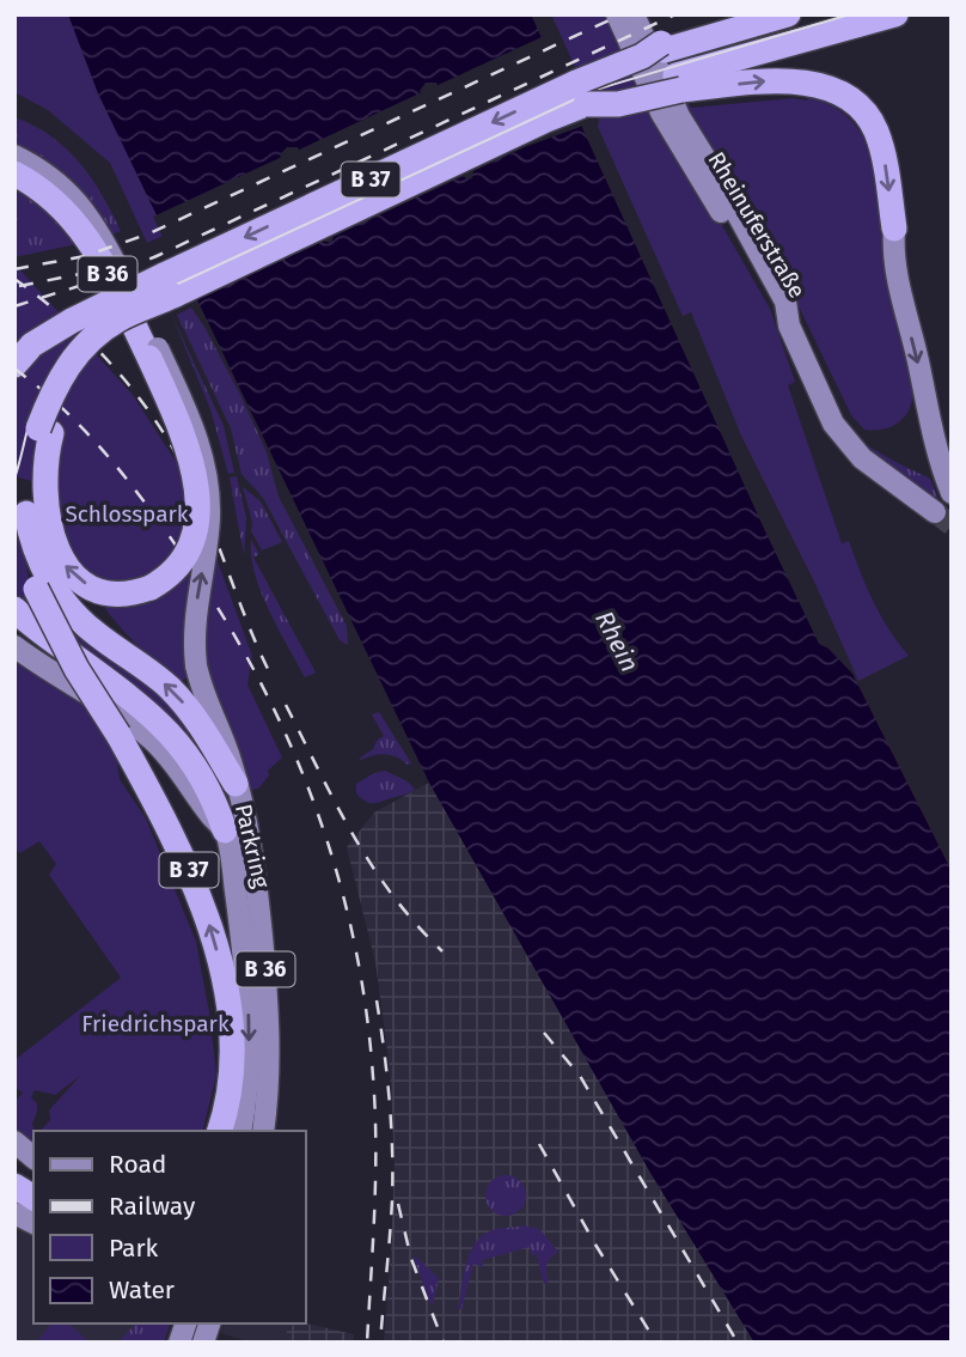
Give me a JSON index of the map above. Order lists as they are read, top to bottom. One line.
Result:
{"streets":{"highway":["B 37","B 36","Parkring"],"main road":["Rheinuferstraße"]},"crossings":[["B 37","B 36"],["B 36","Parkring"]],"water":["Rhein"],"parks":["Schlosspark","Friedrichspark"],"legend":["Road","Railway","Park","Water"]}
